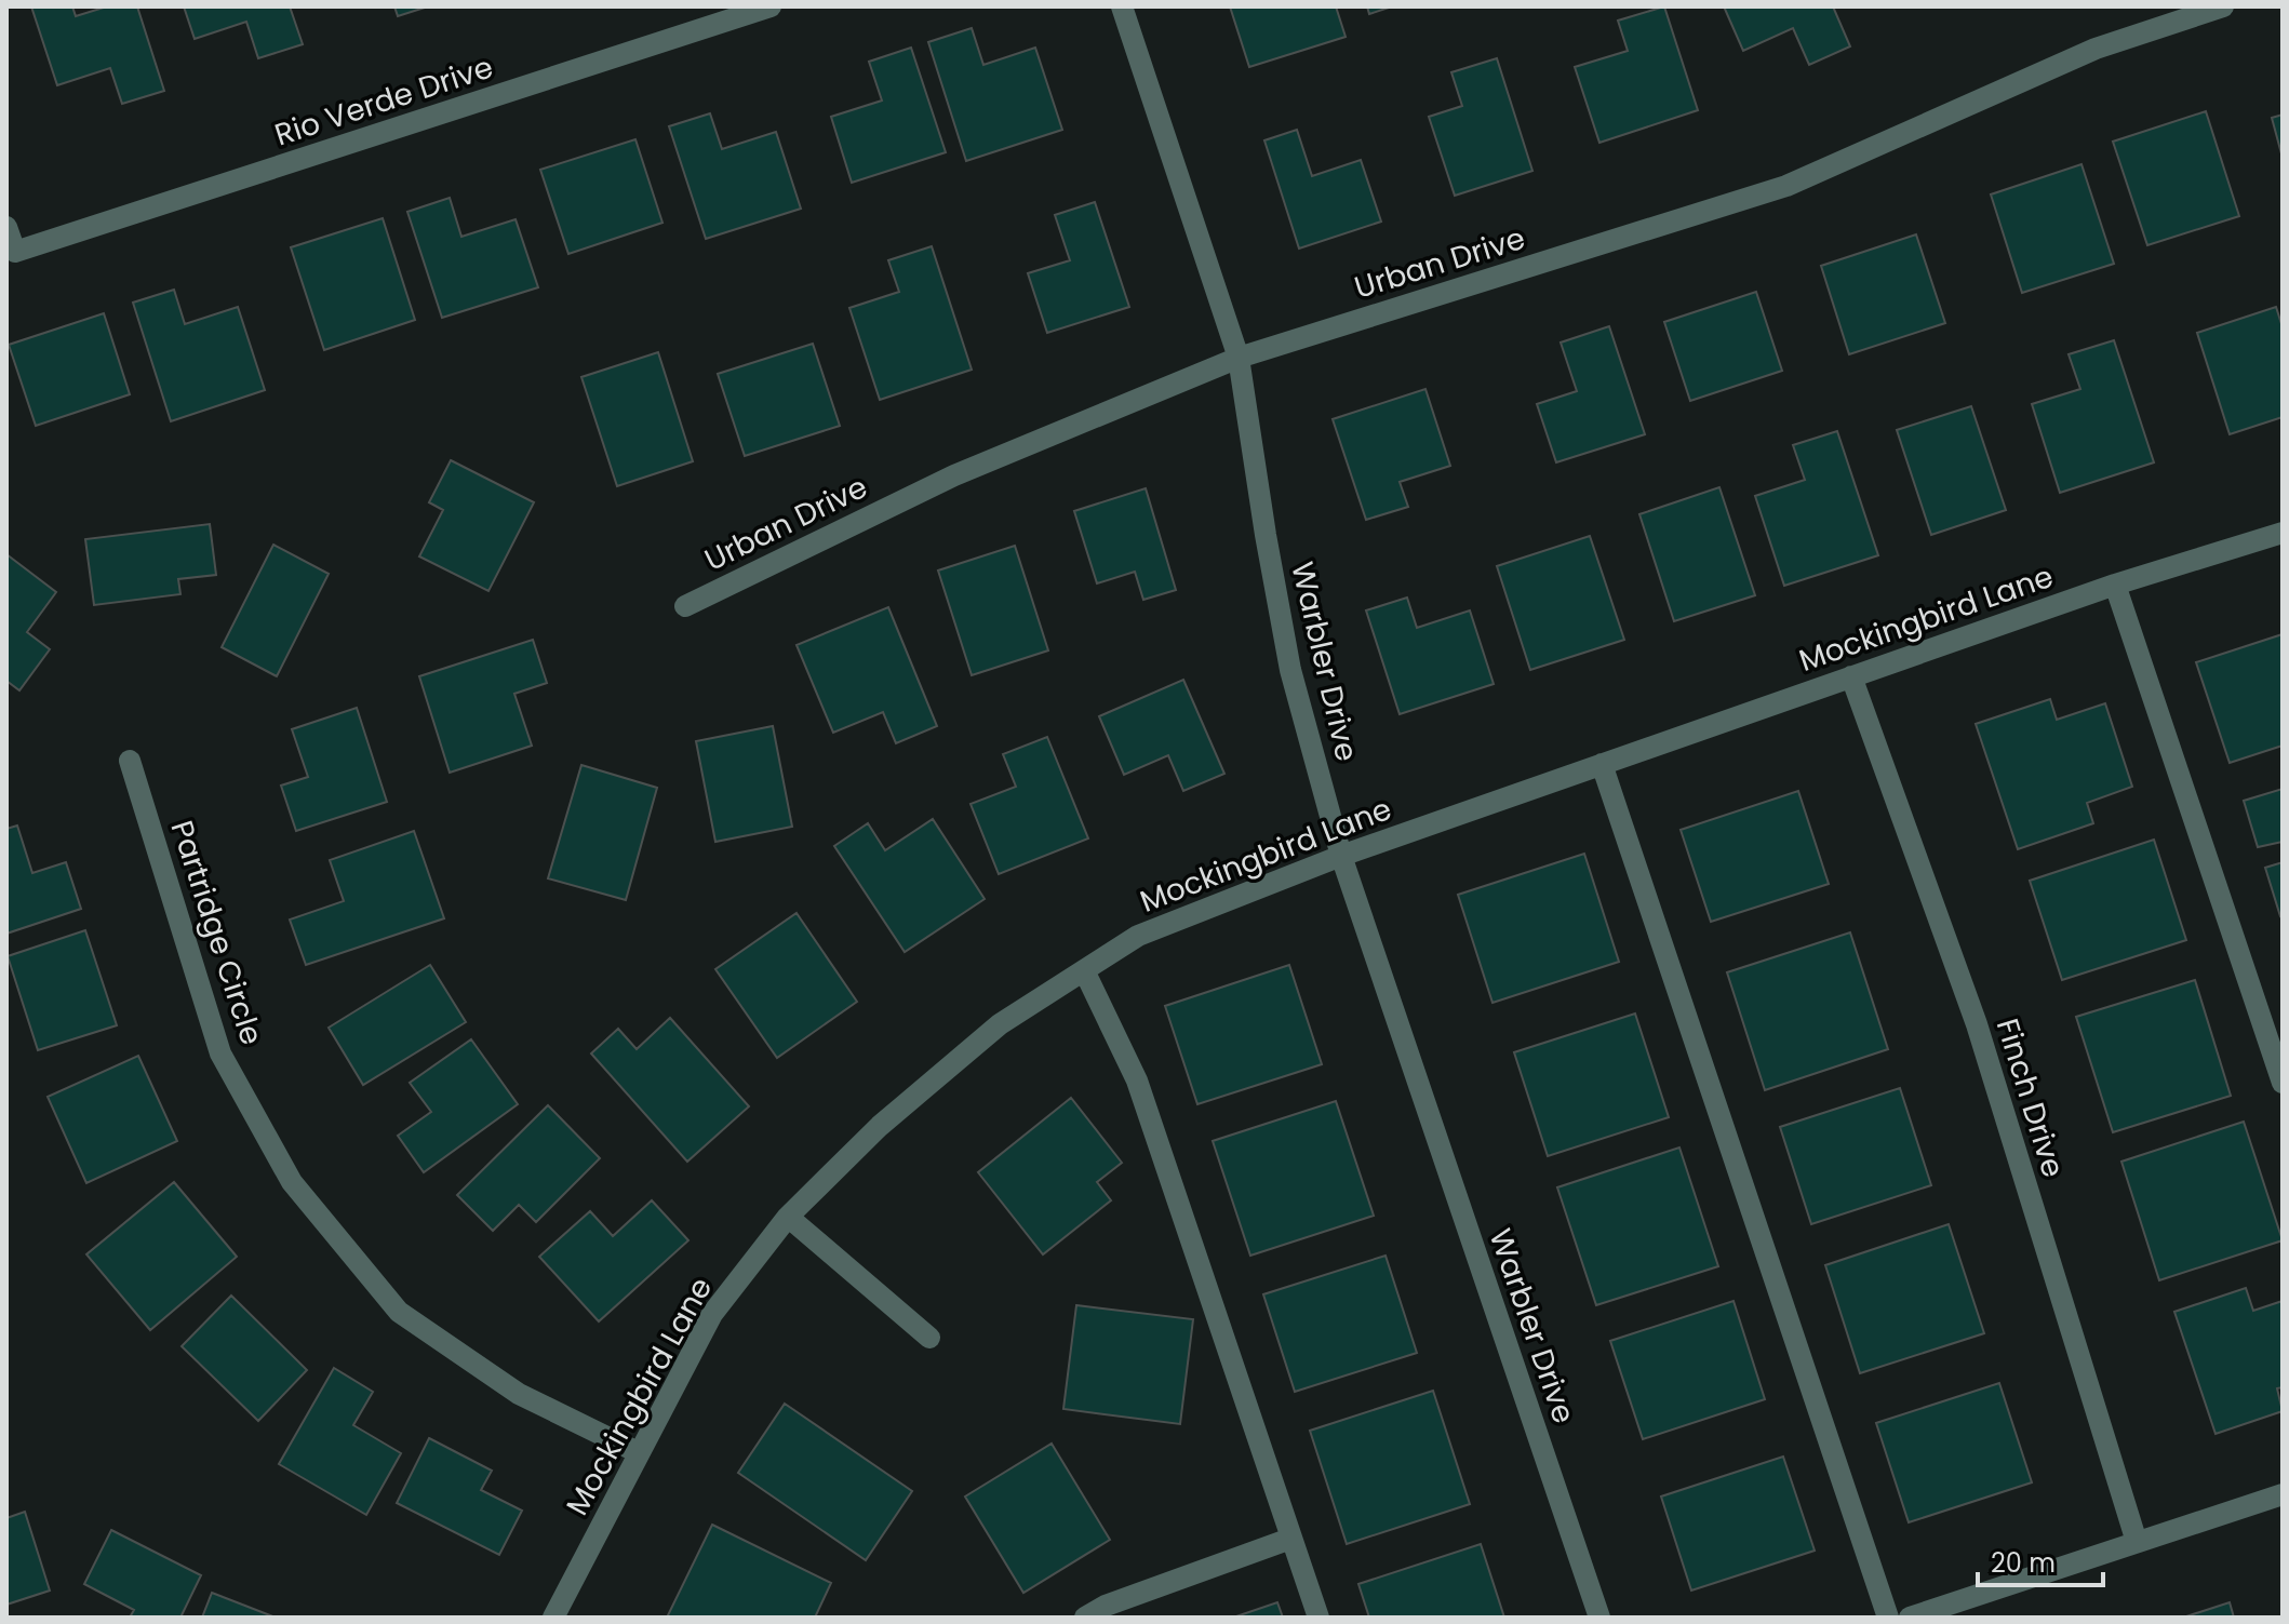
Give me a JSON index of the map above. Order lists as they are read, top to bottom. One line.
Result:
{"streets":{"street":["Rio Verde Drive","Urban Drive","Mockingbird Lane","Warbler Drive","Partridge Circle","Finch Drive"]},"crossings":[["Urban Drive","Warbler Drive"],["Mockingbird Lane","Warbler Drive"],["Mockingbird Lane","Partridge Circle"],["Mockingbird Lane","Finch Drive"]],"scale_bar":"20 m"}
